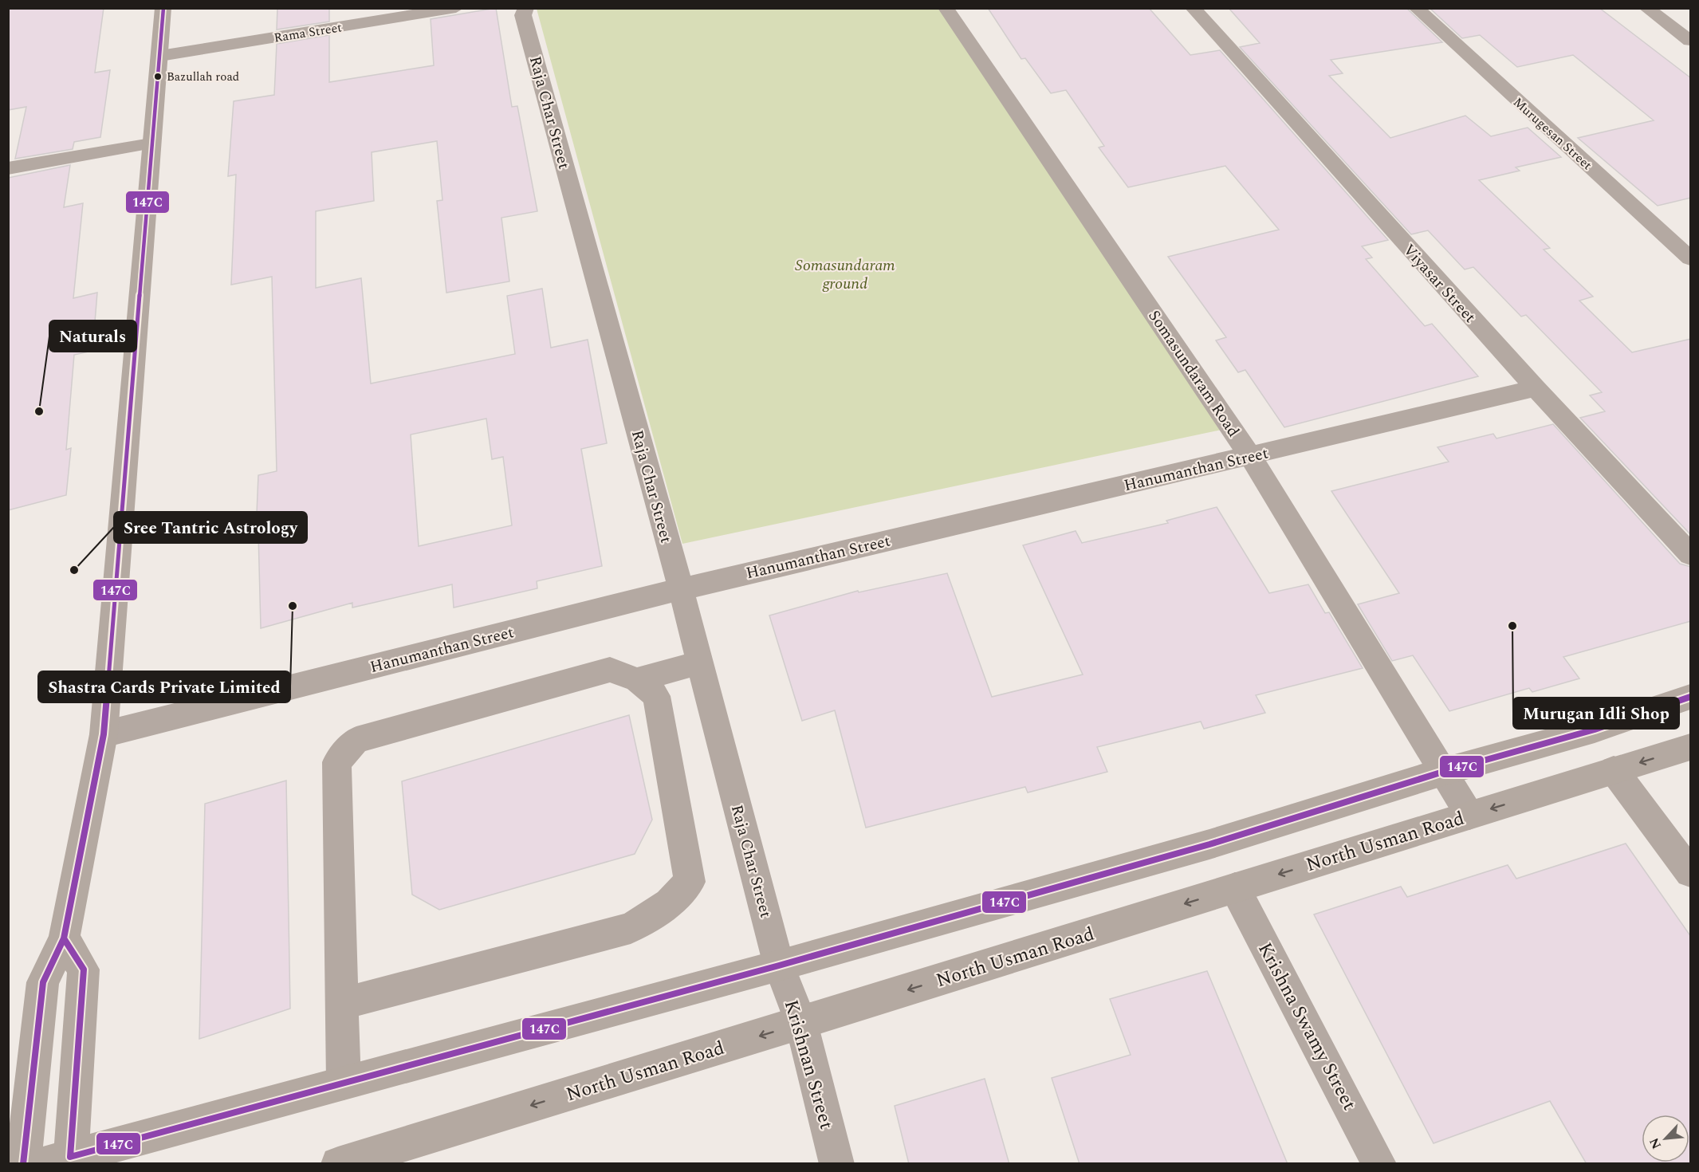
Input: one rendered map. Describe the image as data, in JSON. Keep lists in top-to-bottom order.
{
  "streets": {
    "main road": ["North Usman Road"],
    "street": [
      "Rama Street",
      "Raja Char Street",
      "Murugesan Street",
      "Viyasar Street",
      "Somasundaram Road",
      "Hanumanthan Street",
      "Krishna Swamy Street",
      "Krishnan Street"
    ]
  },
  "crossings": [
    ["Raja Char Street", "Hanumanthan Street"],
    ["Raja Char Street", "Krishnan Street"],
    ["Viyasar Street", "Hanumanthan Street"],
    ["Somasundaram Road", "Hanumanthan Street"],
    ["Somasundaram Road", "North Usman Road"],
    ["North Usman Road", "Krishna Swamy Street"],
    ["North Usman Road", "Krishnan Street"]
  ],
  "parks": ["Somasundaram ground"],
  "places": [
    "Bazullah road",
    "Naturals",
    "Sree Tantric Astrology",
    "Shastra Cards Private Limited",
    "Murugan Idli Shop"
  ],
  "lines": ["transit line 147C"],
  "north": "bottom left"
}
